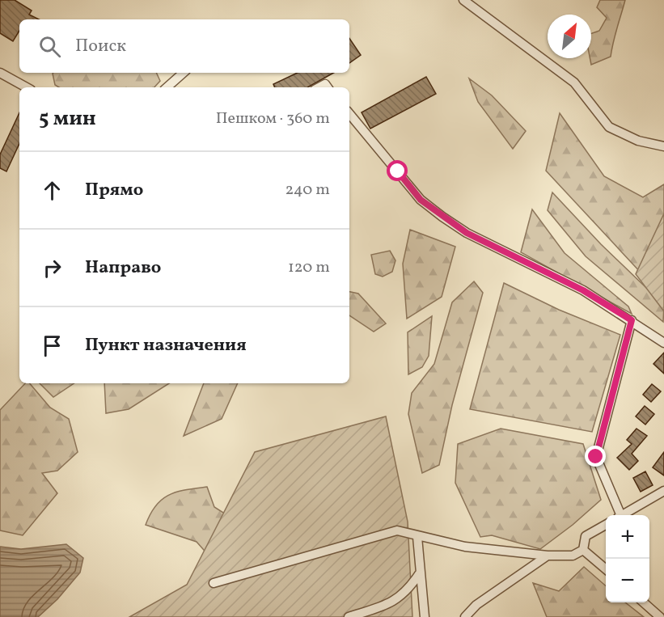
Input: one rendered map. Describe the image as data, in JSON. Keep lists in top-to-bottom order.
{
  "north": "top right",
  "page": {
    "search": "Поиск",
    "heading": ["5 мин", "Пешком · 360 m"],
    "list": [
      ["Прямо", "240 m"],
      ["Направо", "120 m"],
      "Пункт назначения"
    ],
    "map_buttons": ["+", "−"]
  }
}
